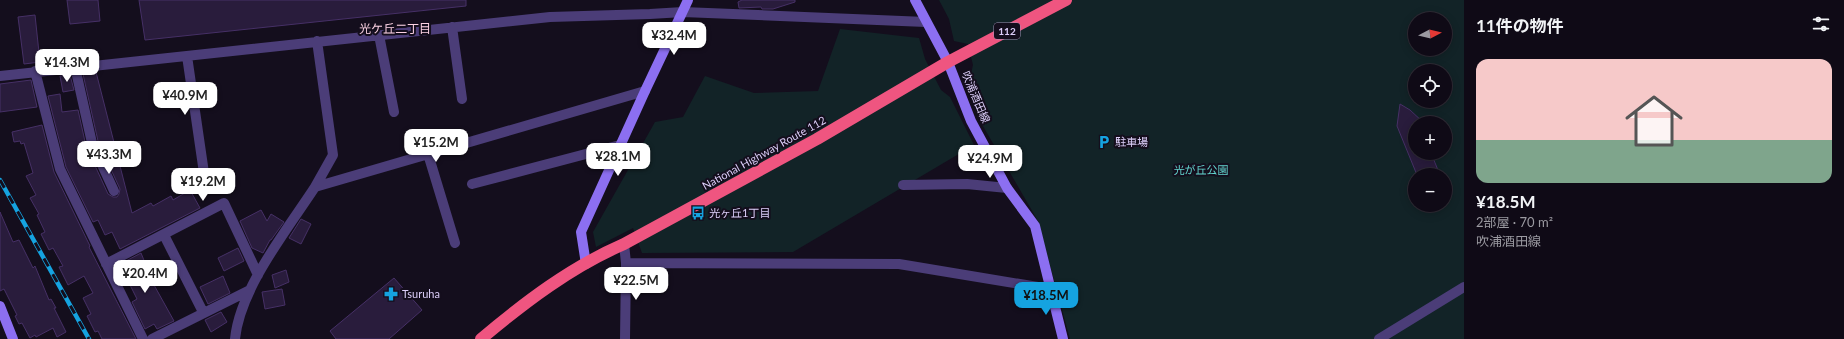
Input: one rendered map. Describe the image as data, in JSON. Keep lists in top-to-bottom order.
{
  "streets": {
    "highway": ["112", "National Highway Route 112"],
    "street": ["吹浦酒田線"]
  },
  "crossings": [
    ["吹浦酒田線", "National Highway Route 112"]
  ],
  "districts": ["光ケ丘二丁目"],
  "parks": ["光が丘公園"],
  "places": {
    "parking": ["駐車場"],
    "bus stop": ["光ヶ丘1丁目"],
    "pharmacy": ["Tsuruha"]
  },
  "north": "right",
  "page": {
    "heading": "11件の物件",
    "map_buttons": ["+", "−"],
    "price": [
      "¥32.4M",
      "¥14.3M",
      "¥40.9M",
      "¥15.2M",
      "¥43.3M",
      "¥28.1M",
      "¥24.9M",
      "¥19.2M",
      "¥20.4M",
      "¥22.5M",
      "¥18.5M"
    ],
    "list": [
      {
        "name": "¥18.5M",
        "note": "2部屋 · 70 m² · 吹浦酒田線"
      }
    ]
  }
}
